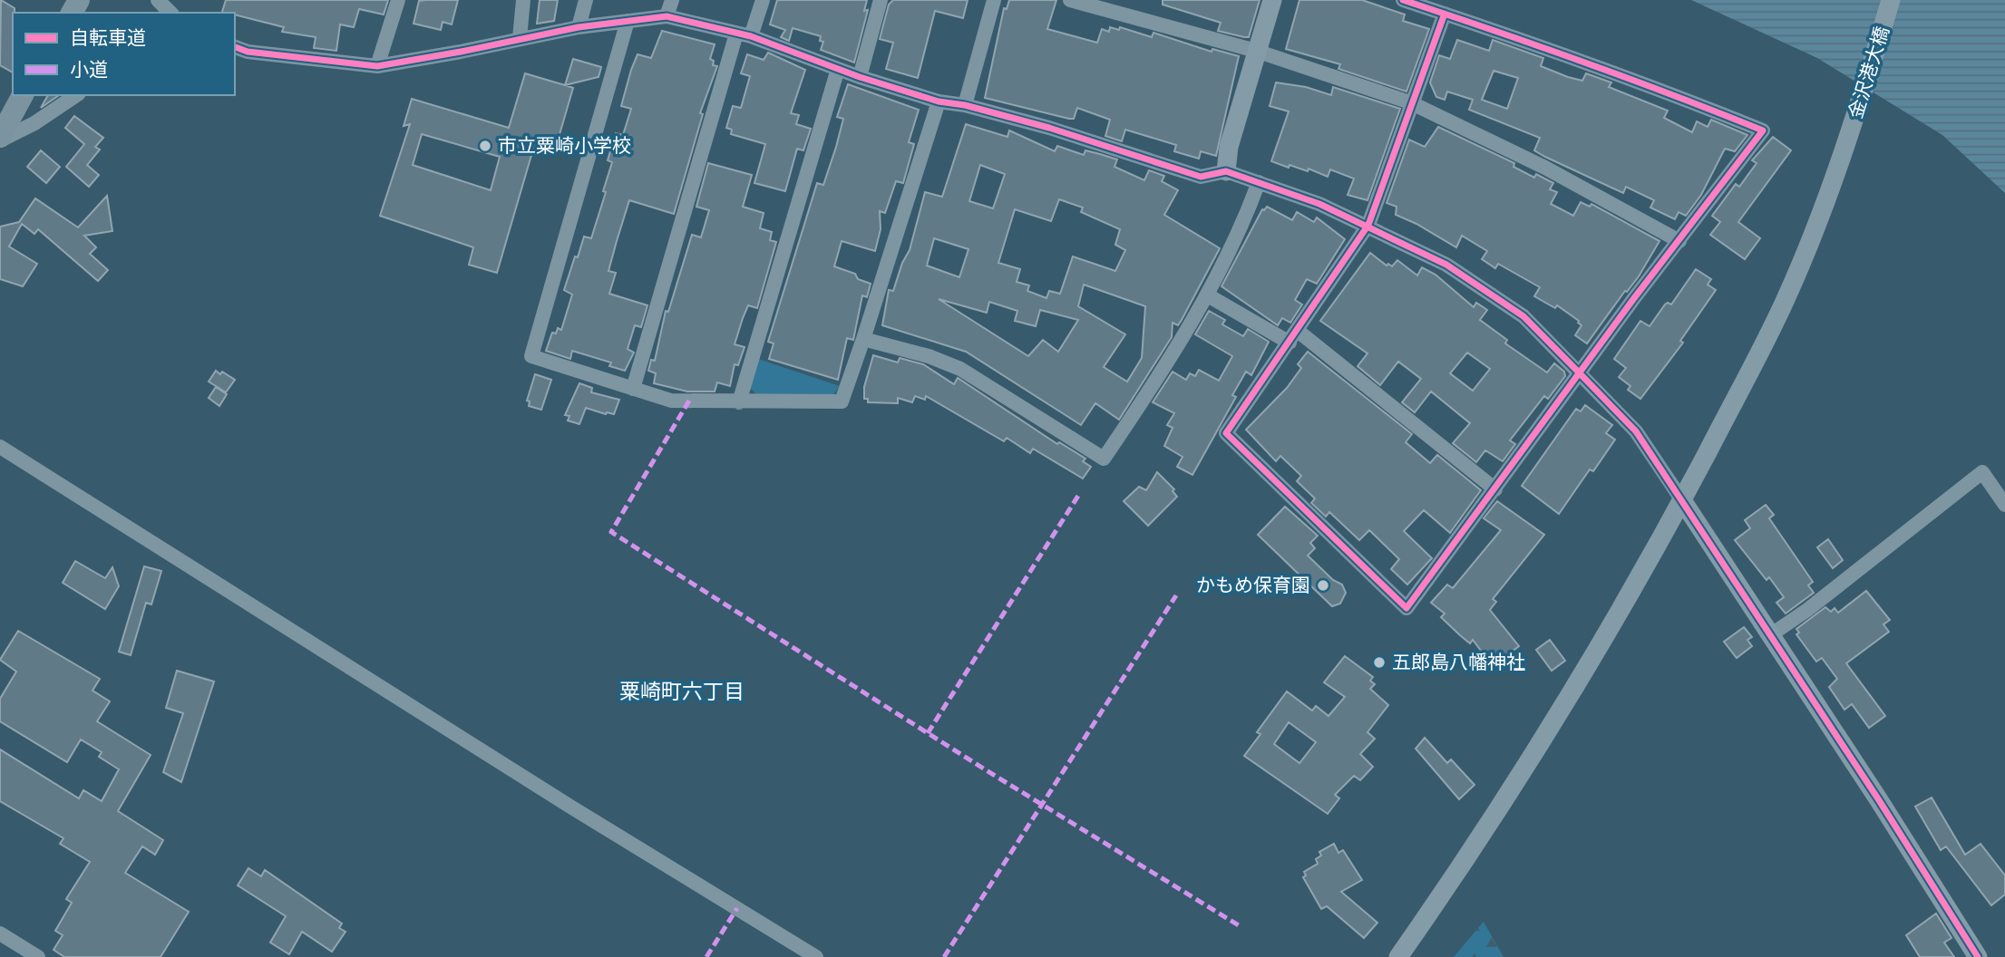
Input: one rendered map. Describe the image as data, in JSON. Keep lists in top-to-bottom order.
{
  "streets": {
    "street": ["金沢港大橋"]
  },
  "districts": ["粟崎町六丁目"],
  "places": ["市立粟崎小学校", "かもめ保育園", "五郎島八幡神社"],
  "legend": ["自転車道", "小道"]
}
